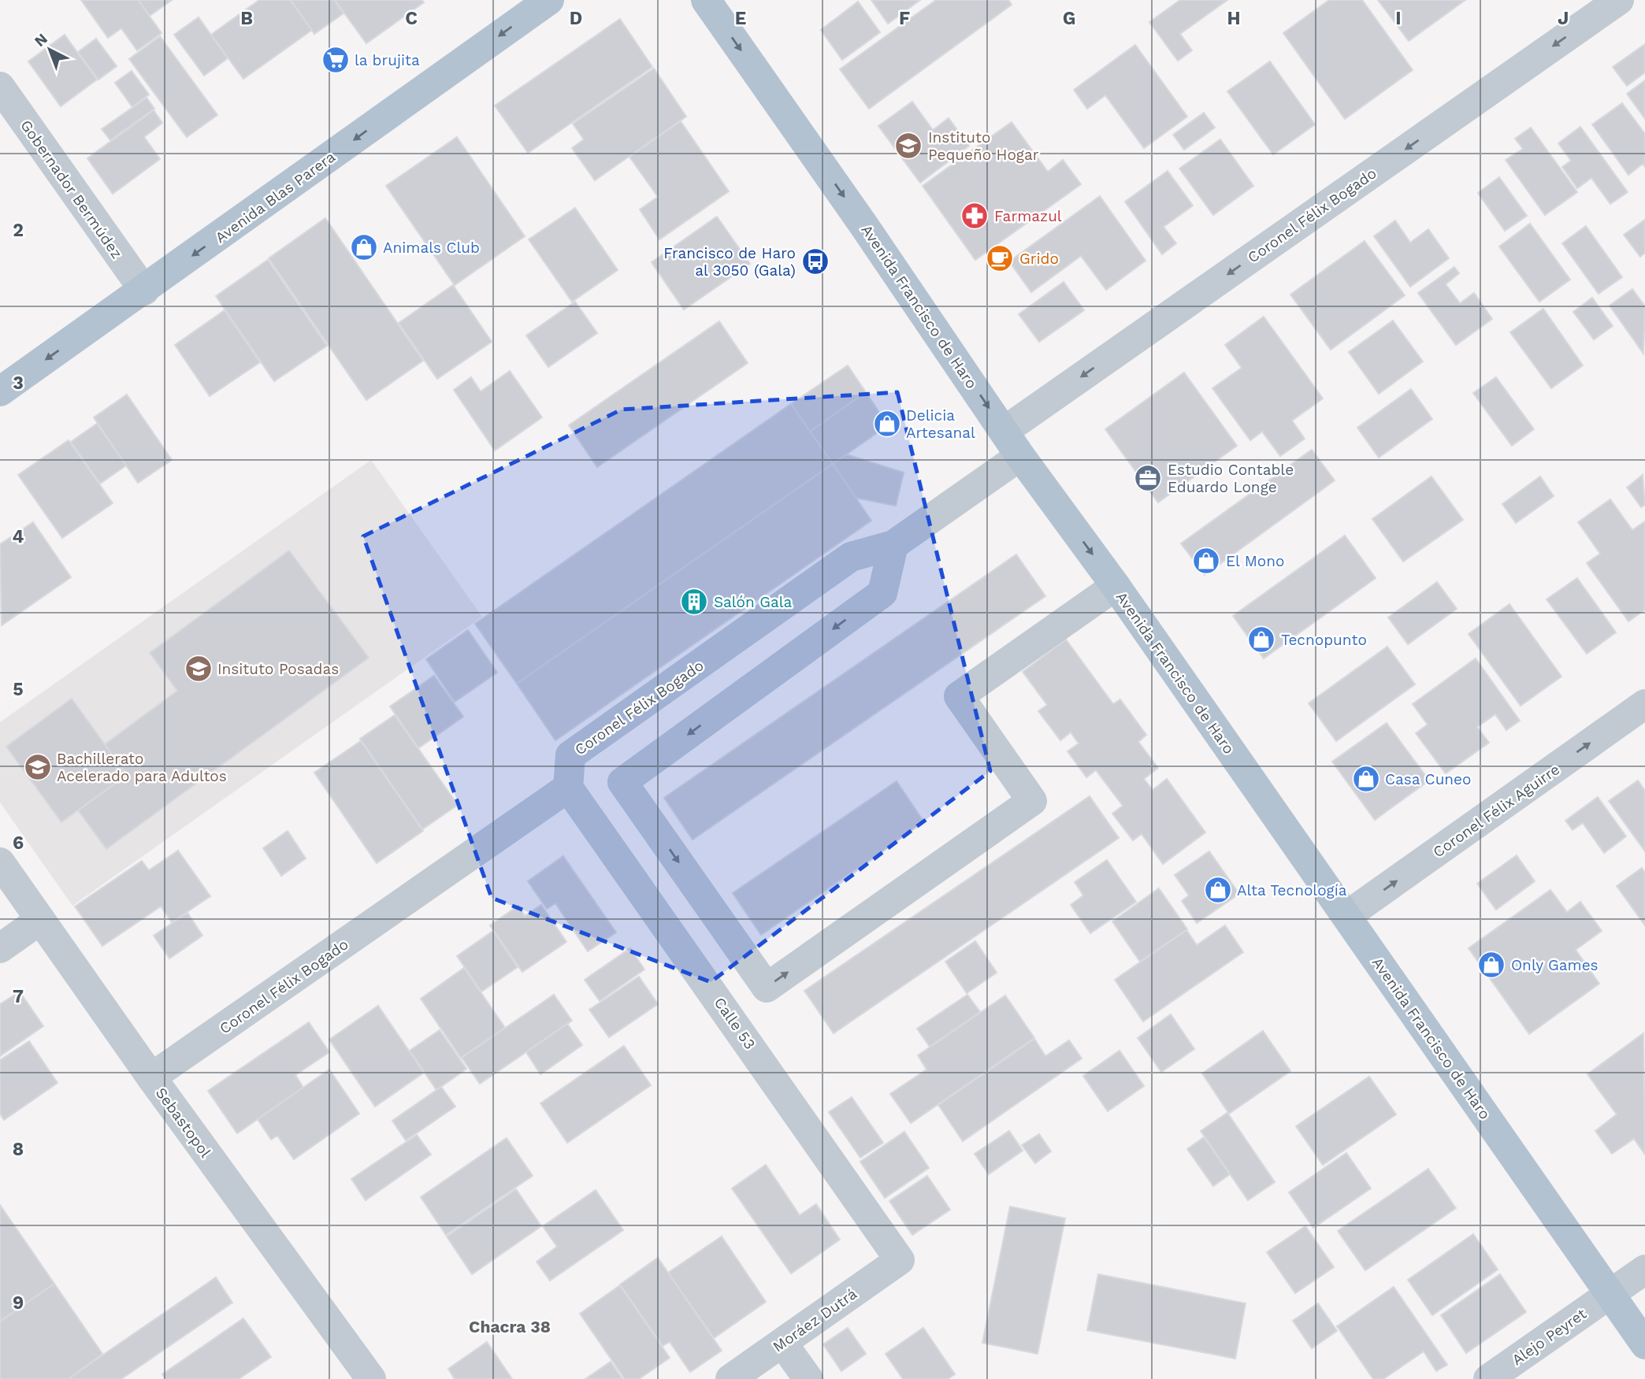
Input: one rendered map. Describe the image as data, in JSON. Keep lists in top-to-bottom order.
{
  "streets": {
    "main road": ["Avenida Blas Parera", "Avenida Francisco de Haro"],
    "street": [
      "Gobernador Bermúdez",
      "Coronel Félix Bogado",
      "Coronel Félix Aguirre",
      "Calle 53",
      "Sebastopol",
      "Moráez Dutrá",
      "Alejo Peyret"
    ]
  },
  "crossings": [
    ["Gobernador Bermúdez", "Avenida Blas Parera"],
    ["Coronel Félix Bogado", "Avenida Francisco de Haro"],
    ["Coronel Félix Bogado", "Calle 53"],
    ["Coronel Félix Bogado", "Sebastopol"],
    ["Avenida Francisco de Haro", "Coronel Félix Aguirre"],
    ["Avenida Francisco de Haro", "Alejo Peyret"],
    ["Calle 53", "Moráez Dutrá"]
  ],
  "one_way": [
    "Avenida Blas Parera",
    "Coronel Félix Bogado",
    "Avenida Francisco de Haro",
    "Coronel Félix Aguirre"
  ],
  "districts": ["Chacra 38"],
  "places": {
    "supermarket": ["la brujita"],
    "school or university": ["Instituto Pequeño Hogar", "Insituto Posadas", "Bachillerato Acelerado para Adultos"],
    "pharmacy": ["Farmazul"],
    "shop": [
      "Animals Club",
      "Delicia Artesanal",
      "El Mono",
      "Tecnopunto",
      "Casa Cuneo",
      "Alta Tecnología",
      "Only Games"
    ],
    "cafe": ["Grido"],
    "bus stop": ["Francisco de Haro al 3050 (Gala)"],
    "office": ["Estudio Contable Eduardo Longe"],
    "building": ["Salón Gala"]
  },
  "north": "top left",
  "grid": {
    "columns": [
      "B",
      "C",
      "D",
      "E",
      "F",
      "G",
      "H",
      "I",
      "J"
    ],
    "rows": [
      "2",
      "3",
      "4",
      "5",
      "6",
      "7",
      "8",
      "9"
    ]
  }
}
